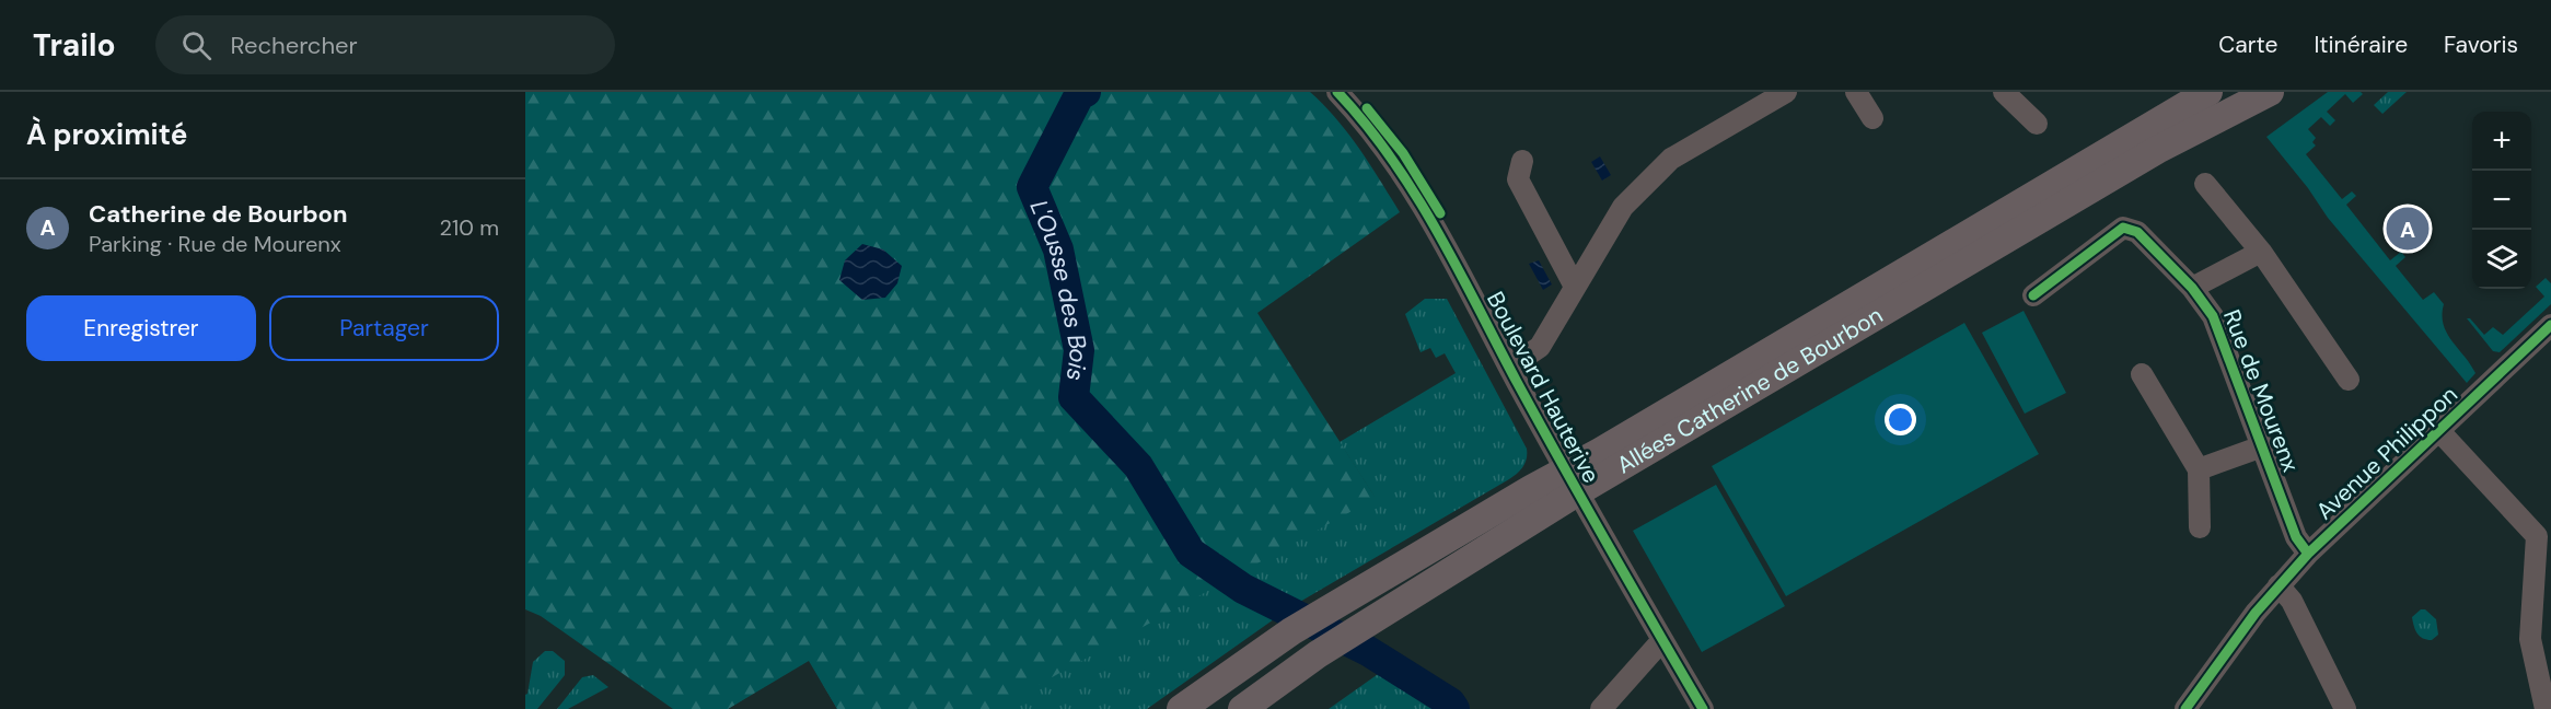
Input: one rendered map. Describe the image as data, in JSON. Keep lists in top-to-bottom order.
{
  "streets": {
    "main road": ["Allées Catherine de Bourbon"],
    "street": ["Boulevard Hauterive", "Rue de Mourenx", "Avenue Philippon"]
  },
  "crossings": [
    ["Boulevard Hauterive", "Allées Catherine de Bourbon"],
    ["Rue de Mourenx", "Avenue Philippon"]
  ],
  "water": ["L'Ousse des Bois"],
  "page": {
    "header": "Trailo",
    "search": "Rechercher",
    "nav": ["Carte", "Itinéraire", "Favoris"],
    "heading": "À proximité",
    "map_buttons": ["+", "−"],
    "list": [
      {
        "mark": "A",
        "name": "Catherine de Bourbon",
        "note": "Parking · Rue de Mourenx",
        "value": "210 m"
      }
    ],
    "pins": "A",
    "buttons": ["Enregistrer", "Partager"]
  }
}
